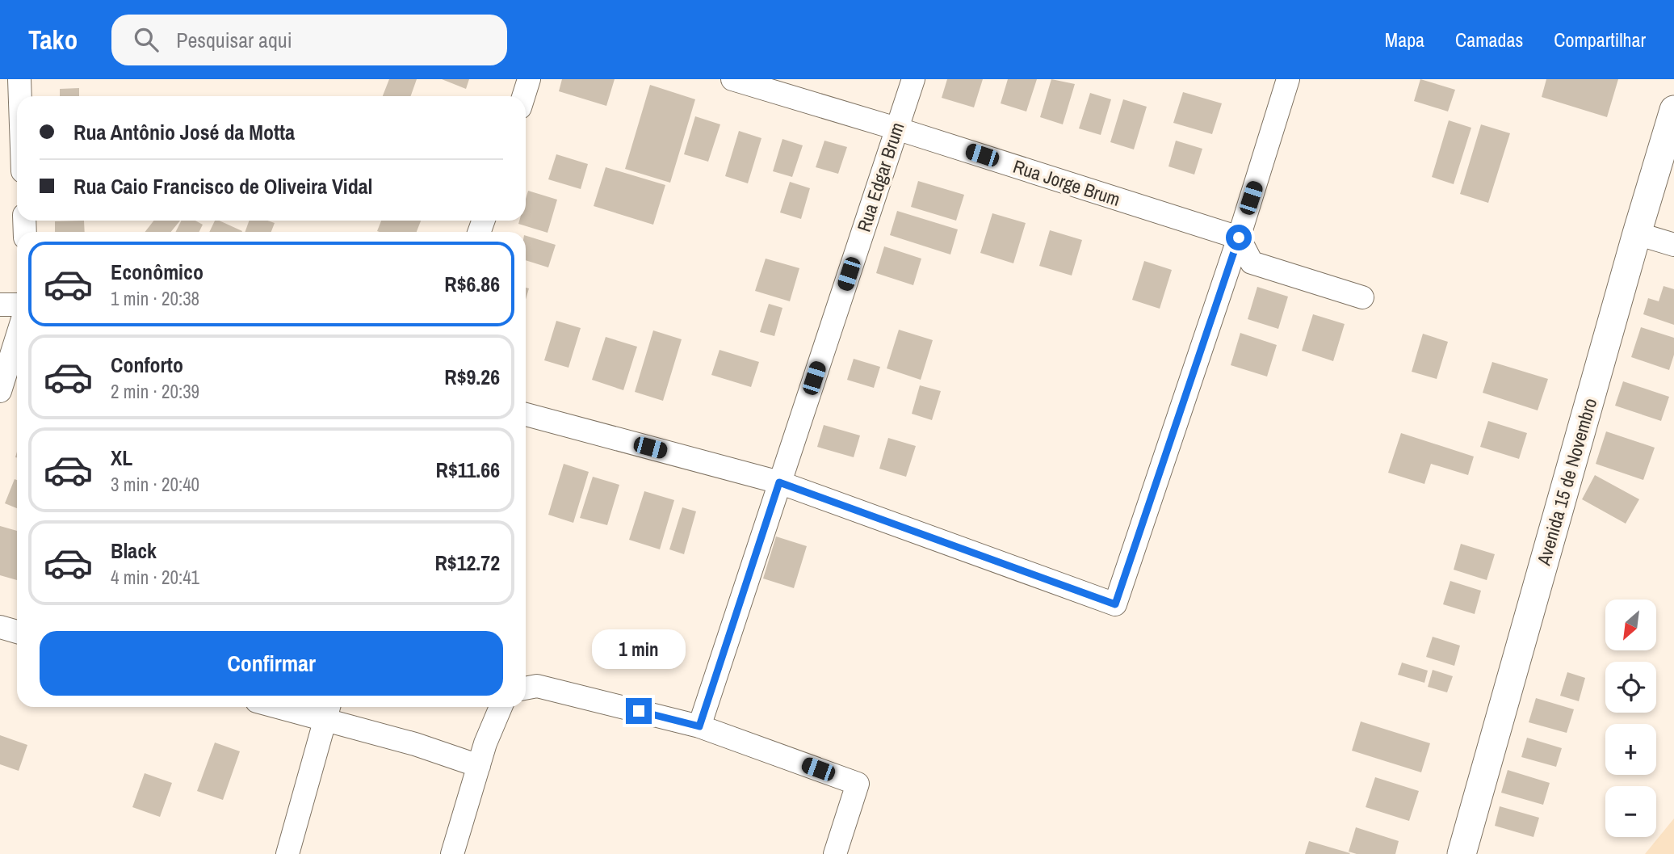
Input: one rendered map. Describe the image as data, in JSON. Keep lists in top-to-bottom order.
{
  "streets": {
    "street": ["Rua Edgar Brum", "Rua Jorge Brum", "Avenida 15 de Novembro"]
  },
  "crossings": [
    ["Rua Edgar Brum", "Rua Jorge Brum"]
  ],
  "north": "bottom left",
  "page": {
    "header": "Tako",
    "search": "Pesquisar aqui",
    "nav": ["Mapa", "Camadas", "Compartilhar"],
    "banner": ["Rua Antônio José da Motta", "Rua Caio Francisco de Oliveira Vidal"],
    "list": [
      {
        "name": "Econômico",
        "note": "1 min · 20:38",
        "value": "R$6.86"
      },
      {
        "name": "Conforto",
        "note": "2 min · 20:39",
        "value": "R$9.26"
      },
      {
        "name": "XL",
        "note": "3 min · 20:40",
        "value": "R$11.66"
      },
      {
        "name": "Black",
        "note": "4 min · 20:41",
        "value": "R$12.72"
      }
    ],
    "map_buttons": ["+", "−"],
    "buttons": "Confirmar",
    "bubble": "1 min"
  }
}
